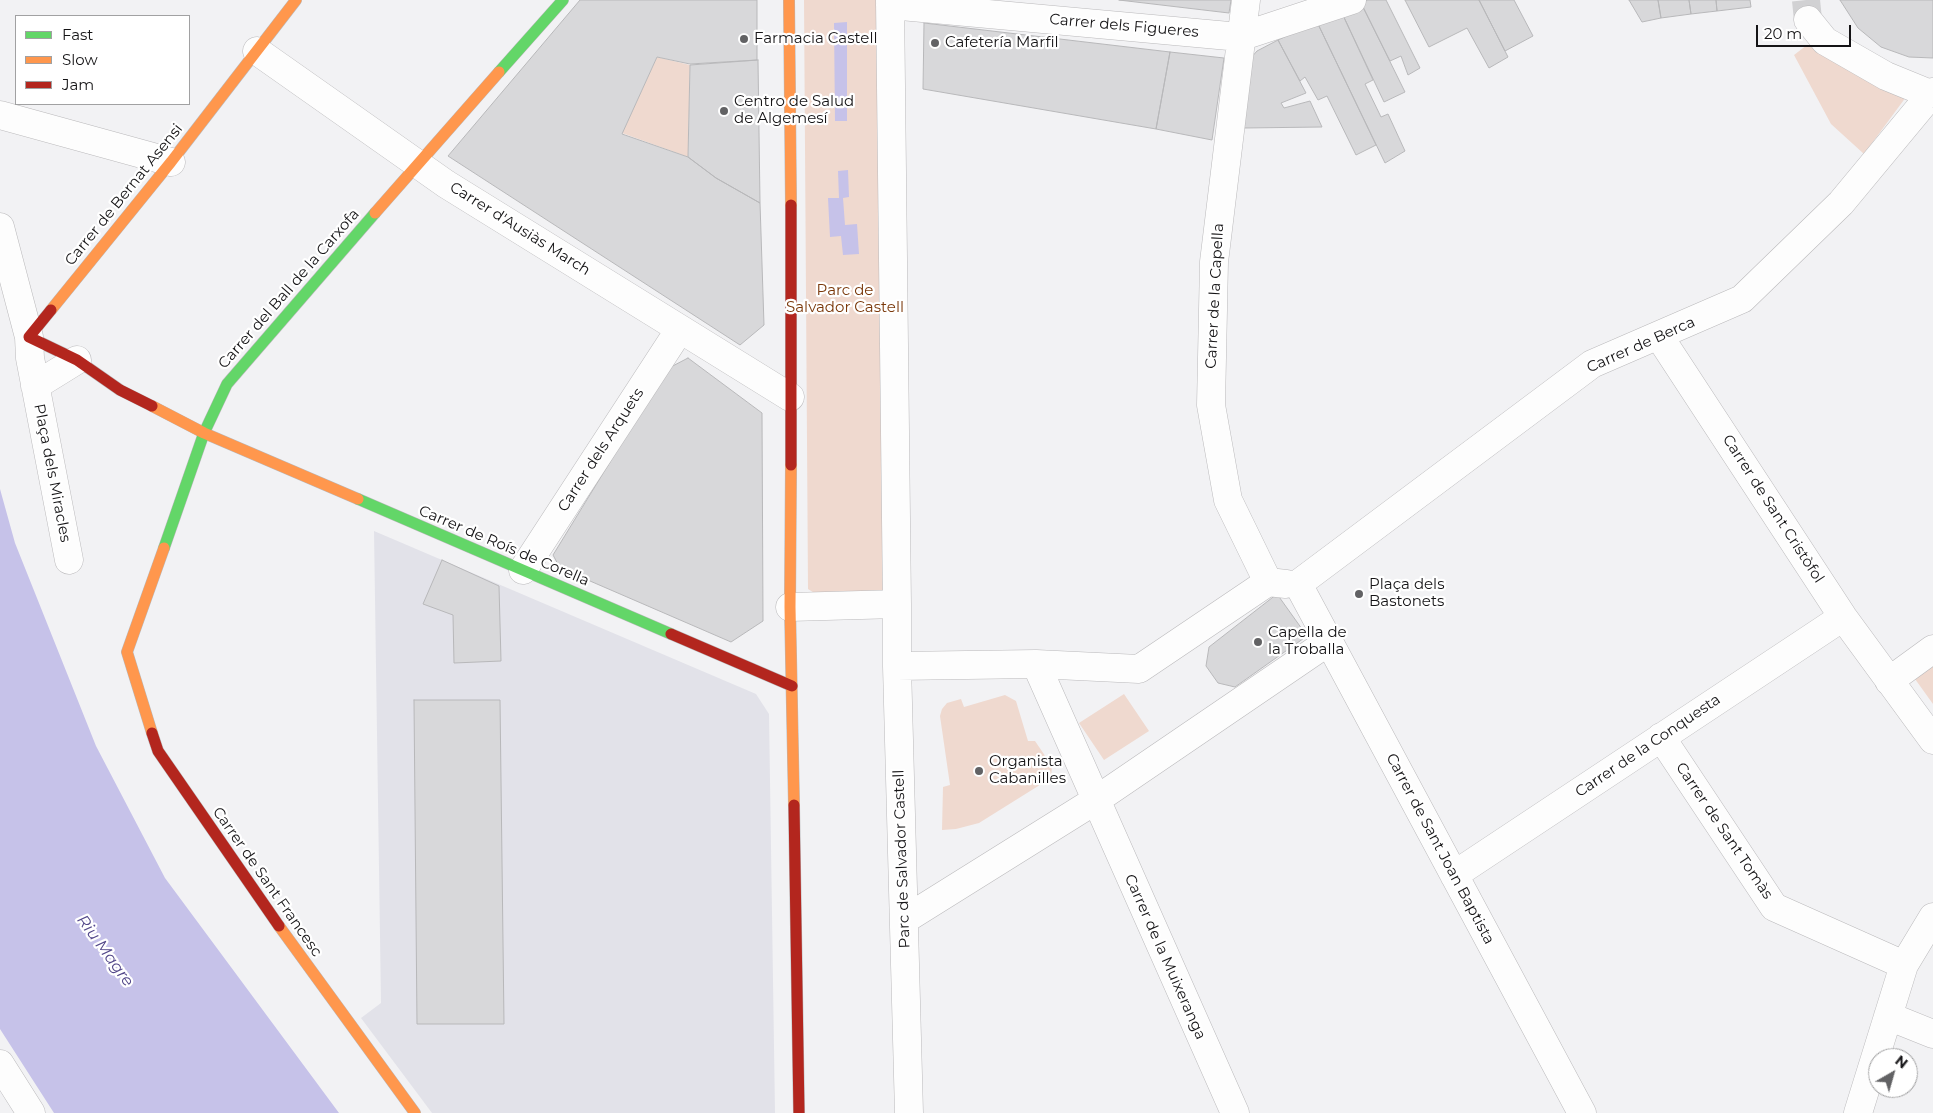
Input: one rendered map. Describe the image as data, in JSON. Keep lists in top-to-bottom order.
{
  "streets": {
    "street": [
      "Carrer dels Figueres",
      "Carrer de Bernat Asensi",
      "Carrer d'Ausiàs March",
      "Carrer del Ball de la Carxofa",
      "Carrer de la Capella",
      "Carrer de Berca",
      "Carrer dels Arquets",
      "Plaça dels Miracles",
      "Carrer de Sant Cristòfol",
      "Carrer de Roís de Corella",
      "Carrer de la Conquesta",
      "Carrer de Sant Tomàs",
      "Carrer de Sant Joan Baptista",
      "Parc de Salvador Castell",
      "Carrer de Sant Francesc",
      "Carrer de la Muixeranga"
    ]
  },
  "crossings": [
    ["Carrer dels Figueres", "Carrer de la Capella"],
    ["Carrer dels Figueres", "Parc de Salvador Castell"],
    ["Carrer de Bernat Asensi", "Carrer d'Ausiàs March"],
    ["Carrer de Bernat Asensi", "Plaça dels Miracles"],
    ["Carrer d'Ausiàs March", "Carrer del Ball de la Carxofa"],
    ["Carrer d'Ausiàs March", "Carrer dels Arquets"],
    ["Carrer del Ball de la Carxofa", "Carrer de Roís de Corella"],
    ["Carrer del Ball de la Carxofa", "Carrer de Sant Francesc"],
    ["Carrer de Berca", "Carrer de Sant Cristòfol"],
    ["Carrer de Berca", "Carrer de Sant Joan Baptista"],
    ["Carrer dels Arquets", "Carrer de Roís de Corella"],
    ["Carrer de Sant Cristòfol", "Carrer de la Conquesta"],
    ["Carrer de la Conquesta", "Carrer de Sant Tomàs"],
    ["Carrer de la Conquesta", "Carrer de Sant Joan Baptista"]
  ],
  "water": ["Riu Magre"],
  "parks": ["Parc de Salvador Castell"],
  "places": [
    "Farmacia Castell",
    "Cafetería Marfil",
    "Centro de Salud de Algemesí",
    "Plaça dels Bastonets",
    "Capella de la Troballa",
    "Organista Cabanilles"
  ],
  "legend": ["Fast", "Slow", "Jam"],
  "scale_bar": "20 m",
  "north": "top right"
}
